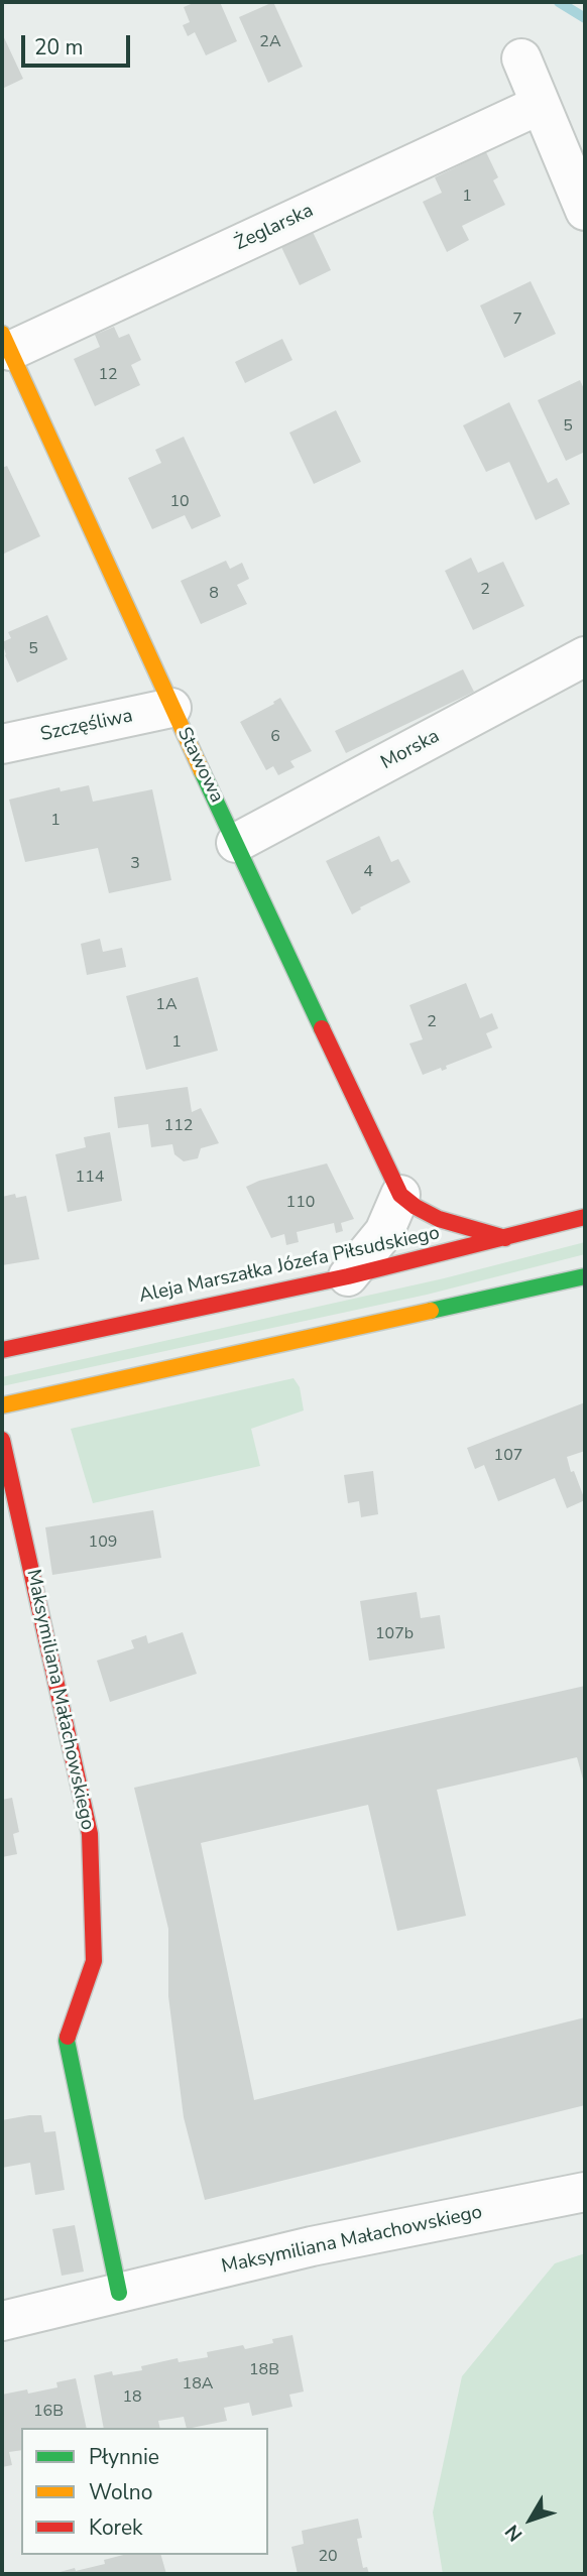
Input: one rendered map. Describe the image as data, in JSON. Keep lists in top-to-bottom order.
{
  "streets": {
    "street": [
      "Żeglarska",
      "Szczęśliwa",
      "Morska",
      "Stawowa",
      "Aleja Marszałka Józefa Piłsudskiego",
      "Maksymiliana Małachowskiego"
    ]
  },
  "crossings": [
    ["Żeglarska", "Stawowa"],
    ["Szczęśliwa", "Stawowa"],
    ["Morska", "Stawowa"]
  ],
  "house_numbers": [
    "2A",
    "1",
    "7",
    "12",
    "5",
    "10",
    "2",
    "8",
    "5",
    "6",
    "1",
    "3",
    "4",
    "1A",
    "2",
    "1",
    "112",
    "114",
    "110",
    "107",
    "109",
    "107b",
    "18B",
    "18A",
    "18",
    "16B",
    "20"
  ],
  "legend": ["Płynnie", "Wolno", "Korek"],
  "scale_bar": "20 m",
  "north": "bottom left"
}
